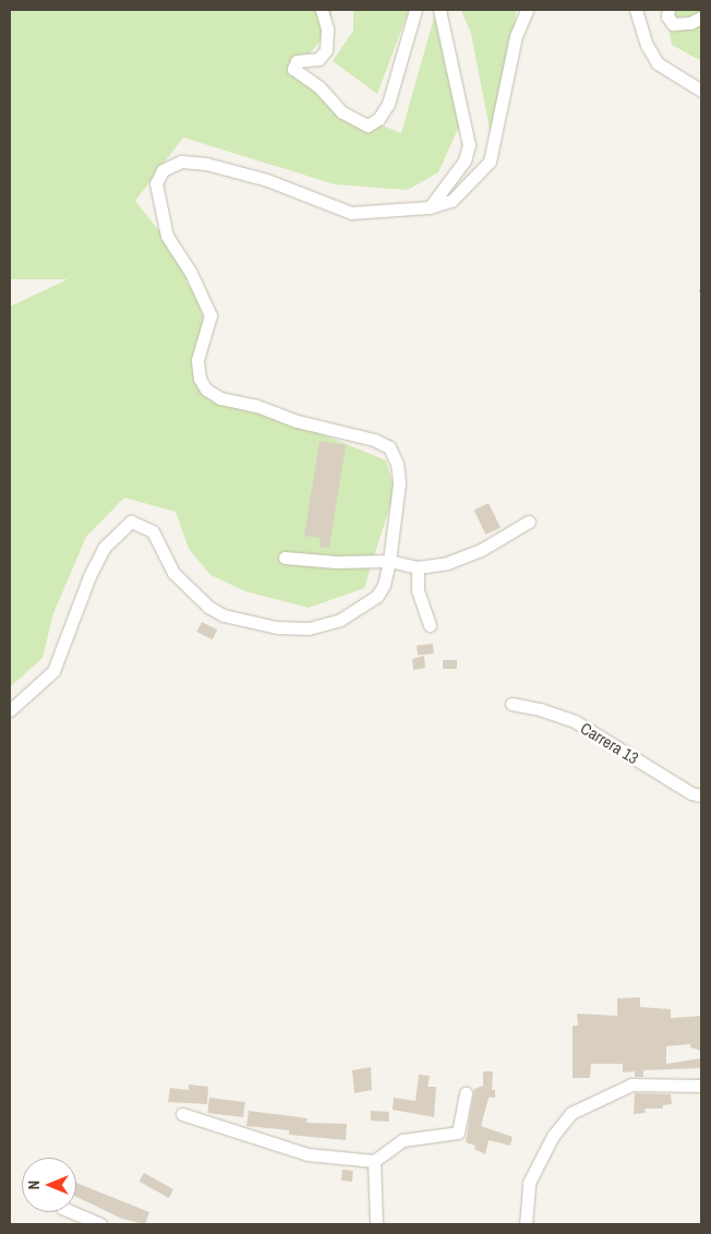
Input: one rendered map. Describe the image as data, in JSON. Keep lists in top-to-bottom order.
{
  "streets": {
    "street": ["Carrera 13"]
  },
  "north": "left"
}
